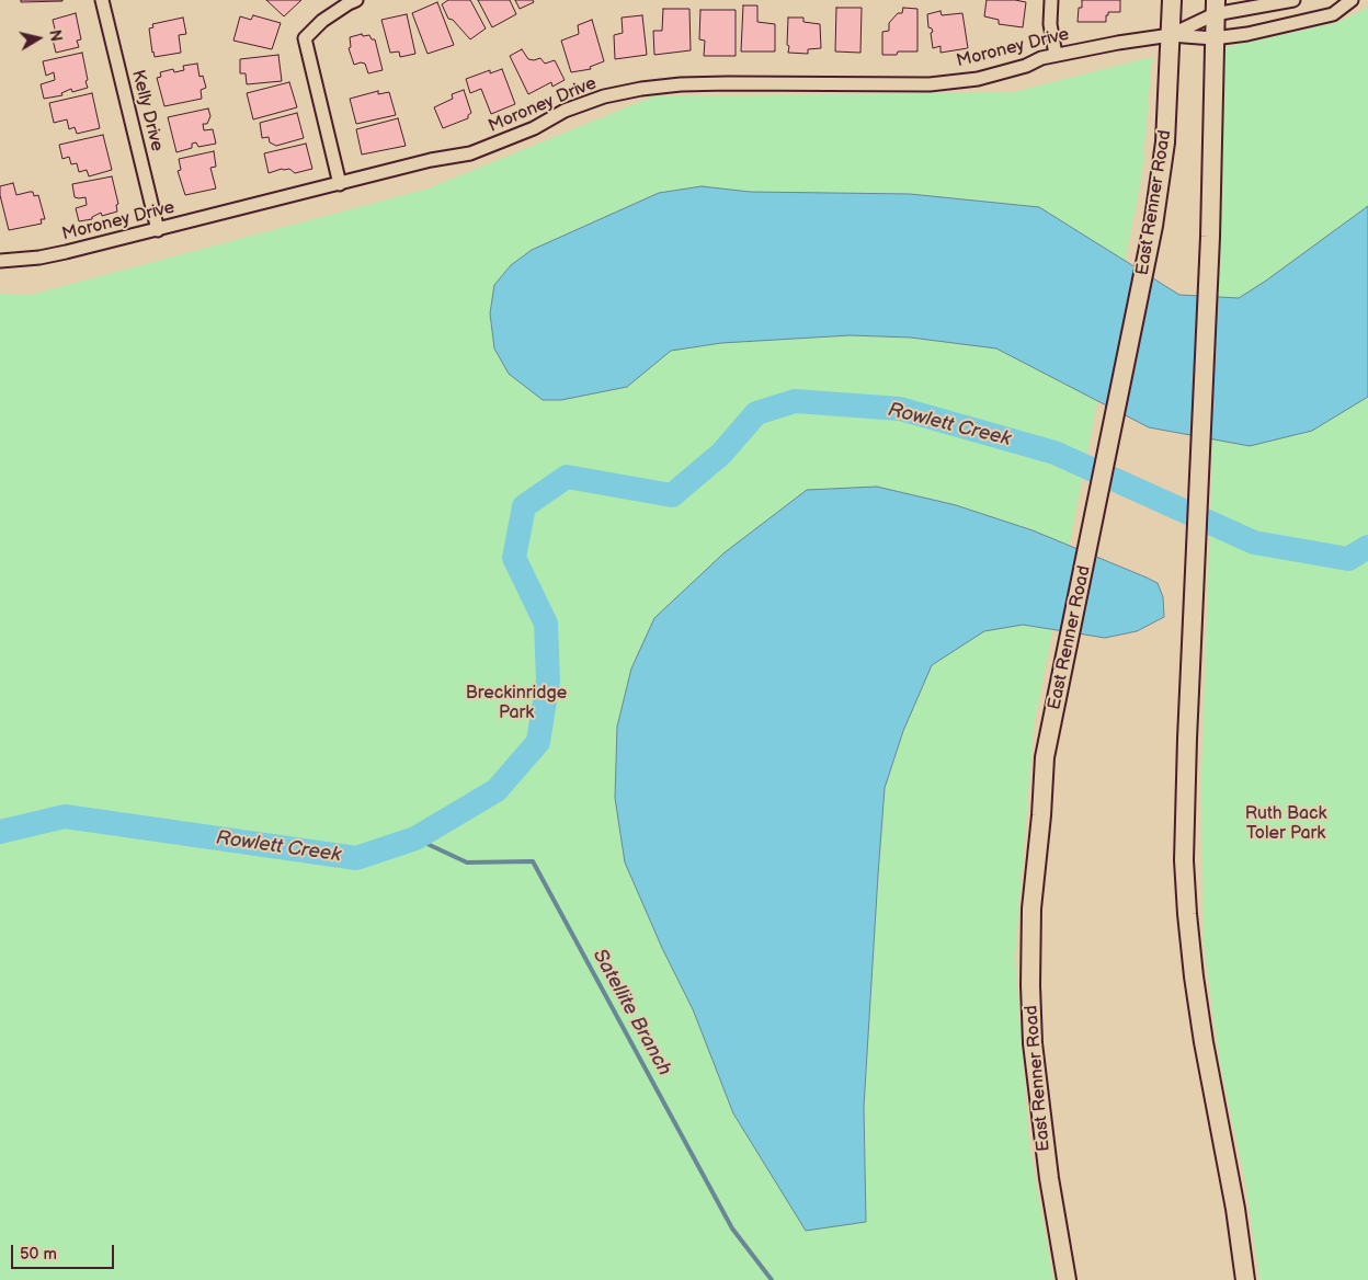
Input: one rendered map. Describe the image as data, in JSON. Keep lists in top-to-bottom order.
{
  "streets": {
    "main road": ["East Renner Road"],
    "street": ["Moroney Drive", "Kelly Drive"]
  },
  "crossings": [
    ["Moroney Drive", "Kelly Drive"],
    ["Moroney Drive", "East Renner Road"]
  ],
  "water": ["Rowlett Creek", "Satellite Branch"],
  "parks": ["Breckinridge Park", "Ruth Back Toler Park"],
  "scale_bar": "50 m",
  "north": "right"
}
